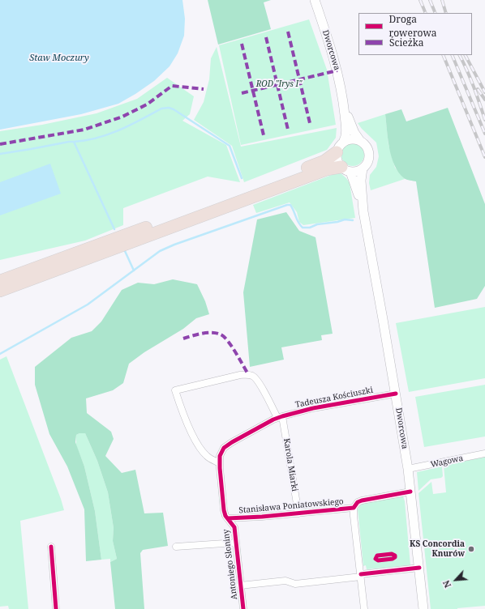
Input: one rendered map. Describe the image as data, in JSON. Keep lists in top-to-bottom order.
{
  "streets": {
    "main road": ["Dworcowa"],
    "street": [
      "Tadeusza Kościuszki",
      "Wagowa",
      "Karola Miarki",
      "Stanisława Poniatowskiego",
      "Antoniego Słoniny"
    ]
  },
  "crossings": [
    ["Dworcowa", "Tadeusza Kościuszki"],
    ["Dworcowa", "Wagowa"],
    ["Dworcowa", "Stanisława Poniatowskiego"],
    ["Tadeusza Kościuszki", "Karola Miarki"],
    ["Tadeusza Kościuszki", "Antoniego Słoniny"],
    ["Karola Miarki", "Stanisława Poniatowskiego"],
    ["Karola Miarki", "Antoniego Słoniny"],
    ["Stanisława Poniatowskiego", "Antoniego Słoniny"]
  ],
  "water": ["Staw Moczury"],
  "parks": ["ROD \"Irys I\""],
  "places": ["KS Concordia Knurów"],
  "legend": ["Droga rowerowa", "Ścieżka"],
  "north": "bottom left"
}
